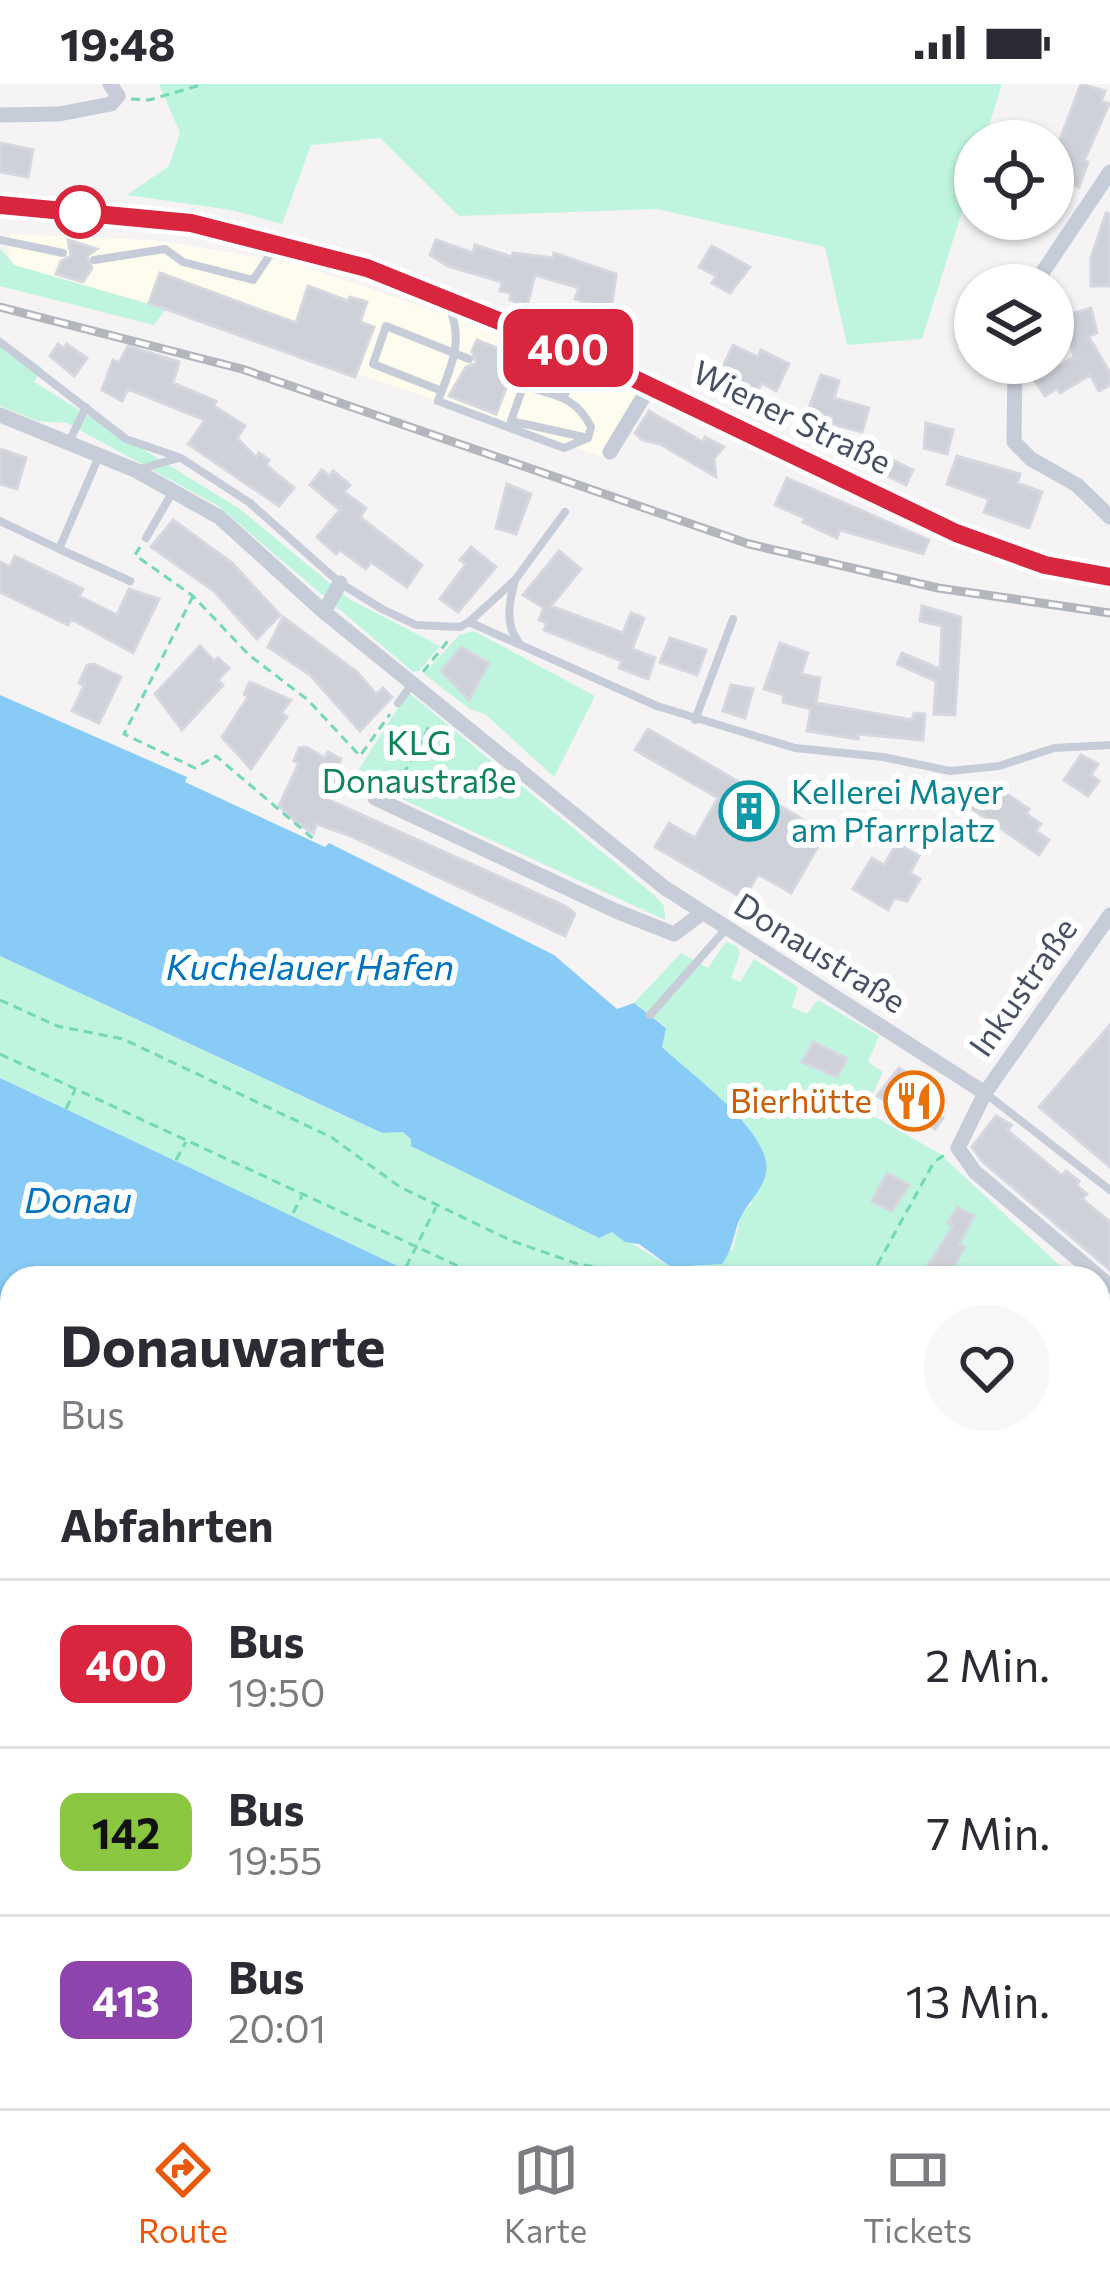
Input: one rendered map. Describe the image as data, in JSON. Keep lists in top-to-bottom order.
{
  "streets": {
    "main road": ["Wiener Straße"],
    "street": ["Donaustraße", "Inkustraße"]
  },
  "crossings": [
    ["Donaustraße", "Inkustraße"]
  ],
  "water": ["Kuchelauer Hafen", "Donau"],
  "parks": ["KLG Donaustraße"],
  "places": {
    "building": ["Kellerei Mayer am Pfarrplatz"],
    "restaurant": ["Bierhütte"]
  },
  "lines": ["bus line 400"],
  "page": {
    "status": "19:48",
    "on_map": "400",
    "heading": [
      ["Donauwarte", "Bus"],
      "Abfahrten"
    ],
    "list": [
      {
        "mark": "400",
        "name": "Bus",
        "note": "19:50",
        "value": "2 Min."
      },
      {
        "mark": "142",
        "name": "Bus",
        "note": "19:55",
        "value": "7 Min."
      },
      {
        "mark": "413",
        "name": "Bus",
        "note": "20:01",
        "value": "13 Min."
      }
    ],
    "tabs": ["Route", "Karte", "Tickets"]
  }
}
